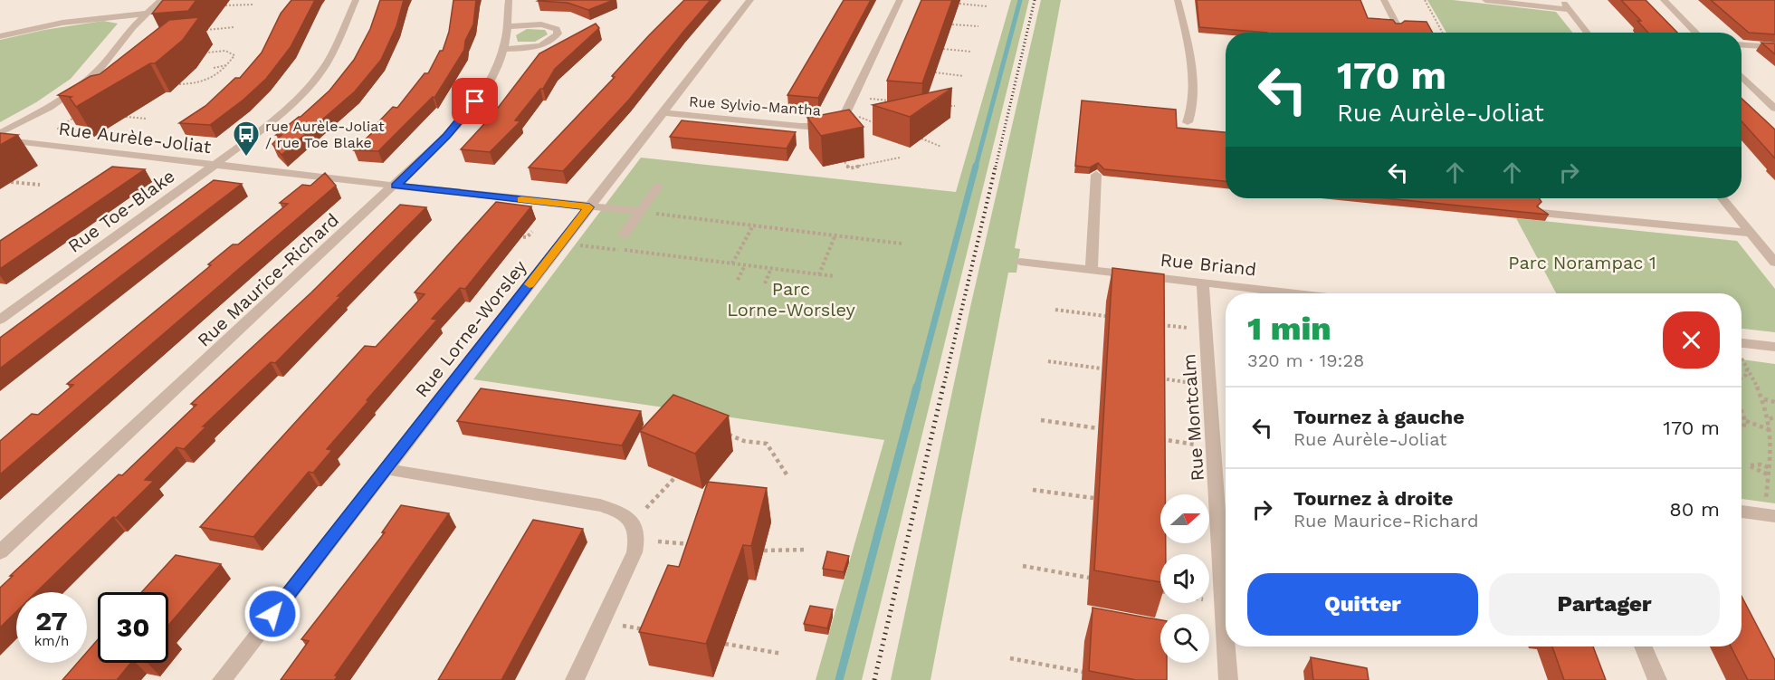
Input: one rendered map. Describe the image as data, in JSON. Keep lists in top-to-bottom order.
{
  "streets": {
    "street": [
      "Rue Sylvio-Mantha",
      "Rue Aurèle-Joliat",
      "Rue Toe-Blake",
      "Rue Briand",
      "Rue Maurice-Richard",
      "Rue Lorne-Worsley",
      "Rue Montcalm"
    ]
  },
  "crossings": [
    ["Rue Sylvio-Mantha", "Rue Lorne-Worsley"],
    ["Rue Aurèle-Joliat", "Rue Toe-Blake"],
    ["Rue Aurèle-Joliat", "Rue Maurice-Richard"],
    ["Rue Aurèle-Joliat", "Rue Lorne-Worsley"],
    ["Rue Briand", "Rue Montcalm"]
  ],
  "parks": ["Parc Norampac 1", "Parc Lorne-Worsley"],
  "places": {
    "bus stop": ["rue Aurèle-Joliat / rue Toe Blake"]
  },
  "north": "right",
  "page": {
    "turn": ["170 m", "Rue Aurèle-Joliat"],
    "heading": ["1 min", "320 m · 19:28"],
    "list": [
      {
        "name": "Tournez à gauche",
        "note": "Rue Aurèle-Joliat",
        "value": "170 m"
      },
      {
        "name": "Tournez à droite",
        "note": "Rue Maurice-Richard",
        "value": "80 m"
      }
    ],
    "buttons": ["Quitter", "Partager"],
    "speed": "27 km/h",
    "limit": "30"
  }
}
